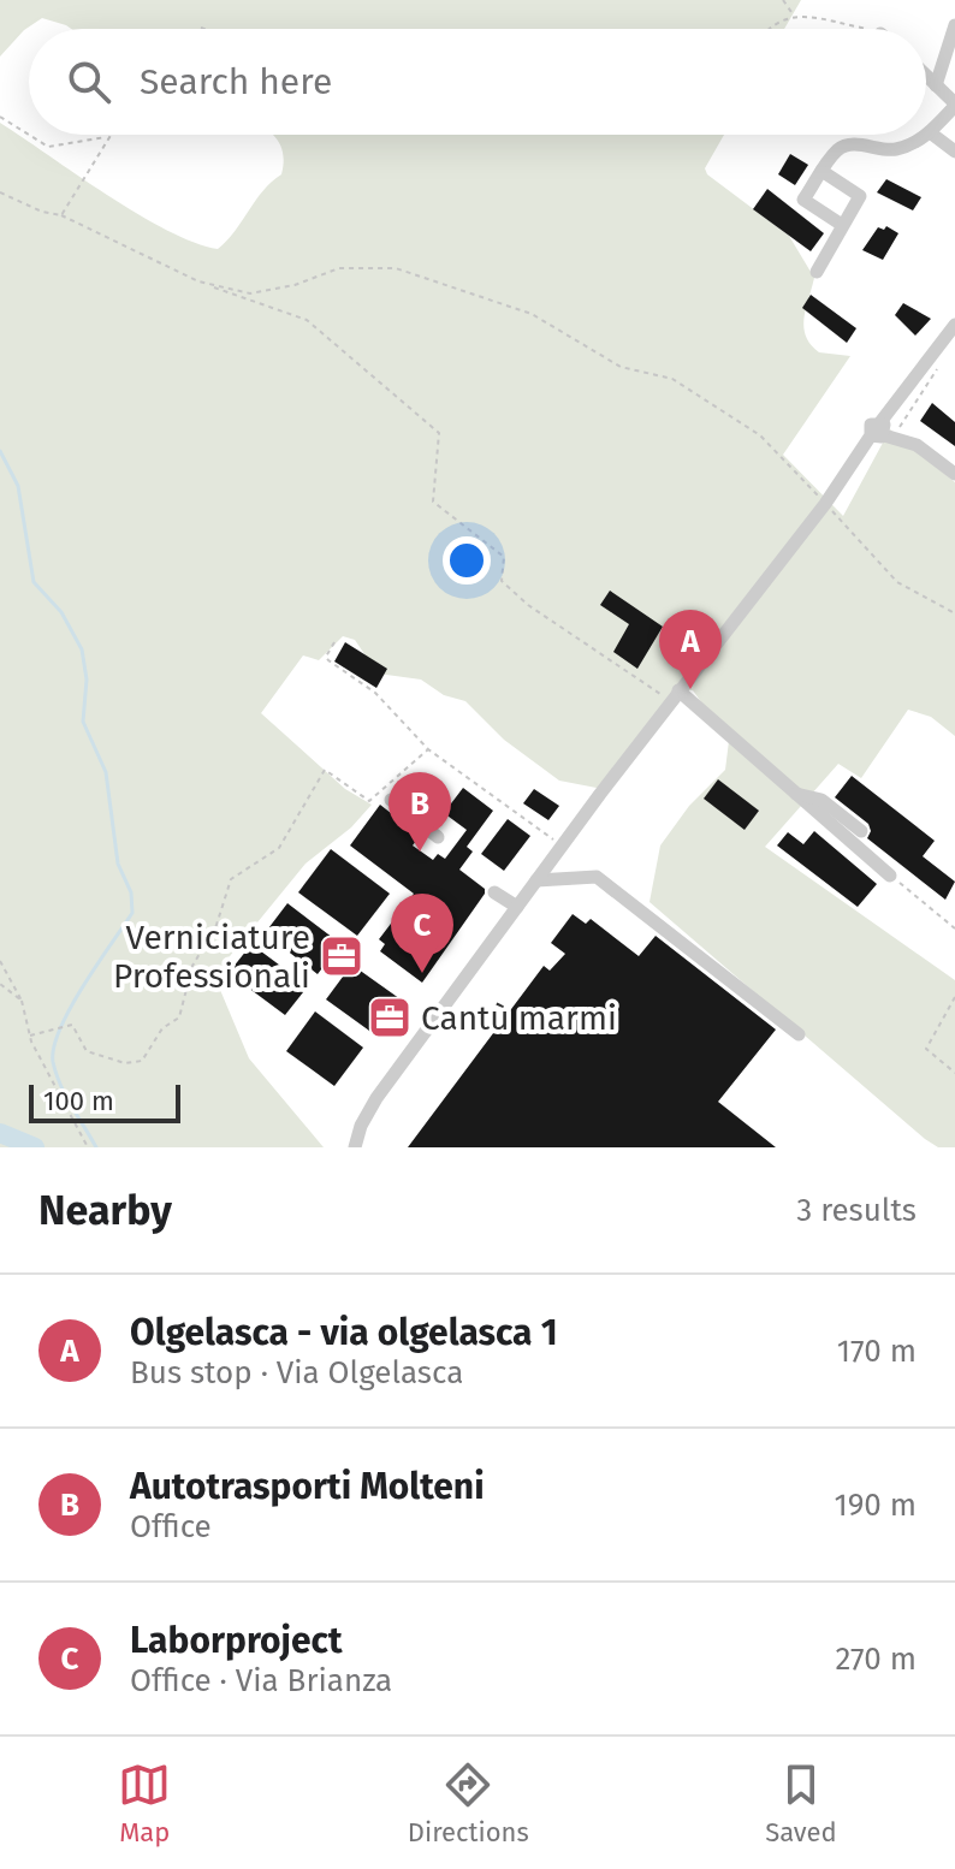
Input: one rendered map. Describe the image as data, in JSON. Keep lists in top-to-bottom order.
{
  "places": {
    "office": ["Verniciature Professionali", "Cantù marmi"]
  },
  "scale_bar": "100 m",
  "page": {
    "search": "Search here",
    "pins": ["A", "B", "C"],
    "scale": "100 m",
    "heading": ["Nearby", "3 results"],
    "list": [
      {
        "mark": "A",
        "name": "Olgelasca - via olgelasca 1",
        "note": "Bus stop · Via Olgelasca",
        "value": "170 m"
      },
      {
        "mark": "B",
        "name": "Autotrasporti Molteni",
        "note": "Office",
        "value": "190 m"
      },
      {
        "mark": "C",
        "name": "Laborproject",
        "note": "Office · Via Brianza",
        "value": "270 m"
      }
    ],
    "nav": ["Map", "Directions", "Saved"]
  }
}
